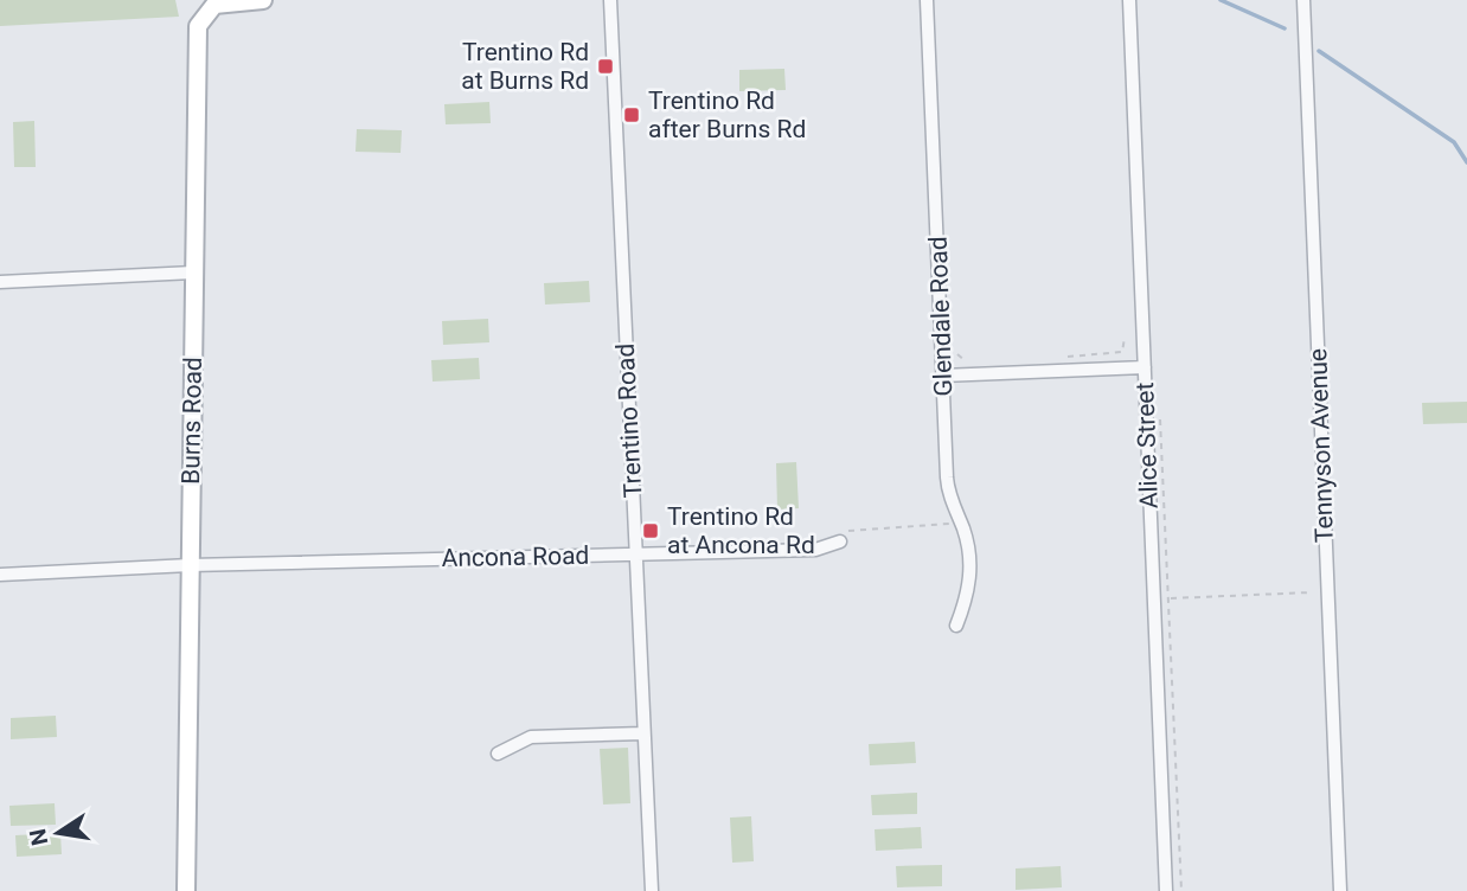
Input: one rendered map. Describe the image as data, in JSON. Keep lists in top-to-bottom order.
{
  "streets": {
    "main road": ["Burns Road"],
    "street": [
      "Glendale Road",
      "Trentino Road",
      "Alice Street",
      "Tennyson Avenue",
      "Ancona Road"
    ]
  },
  "crossings": [
    ["Burns Road", "Ancona Road"],
    ["Trentino Road", "Ancona Road"]
  ],
  "places": {
    "transit": ["Trentino Rd at Burns Rd", "Trentino Rd after Burns Rd", "Trentino Rd at Ancona Rd"]
  },
  "north": "left"
}
